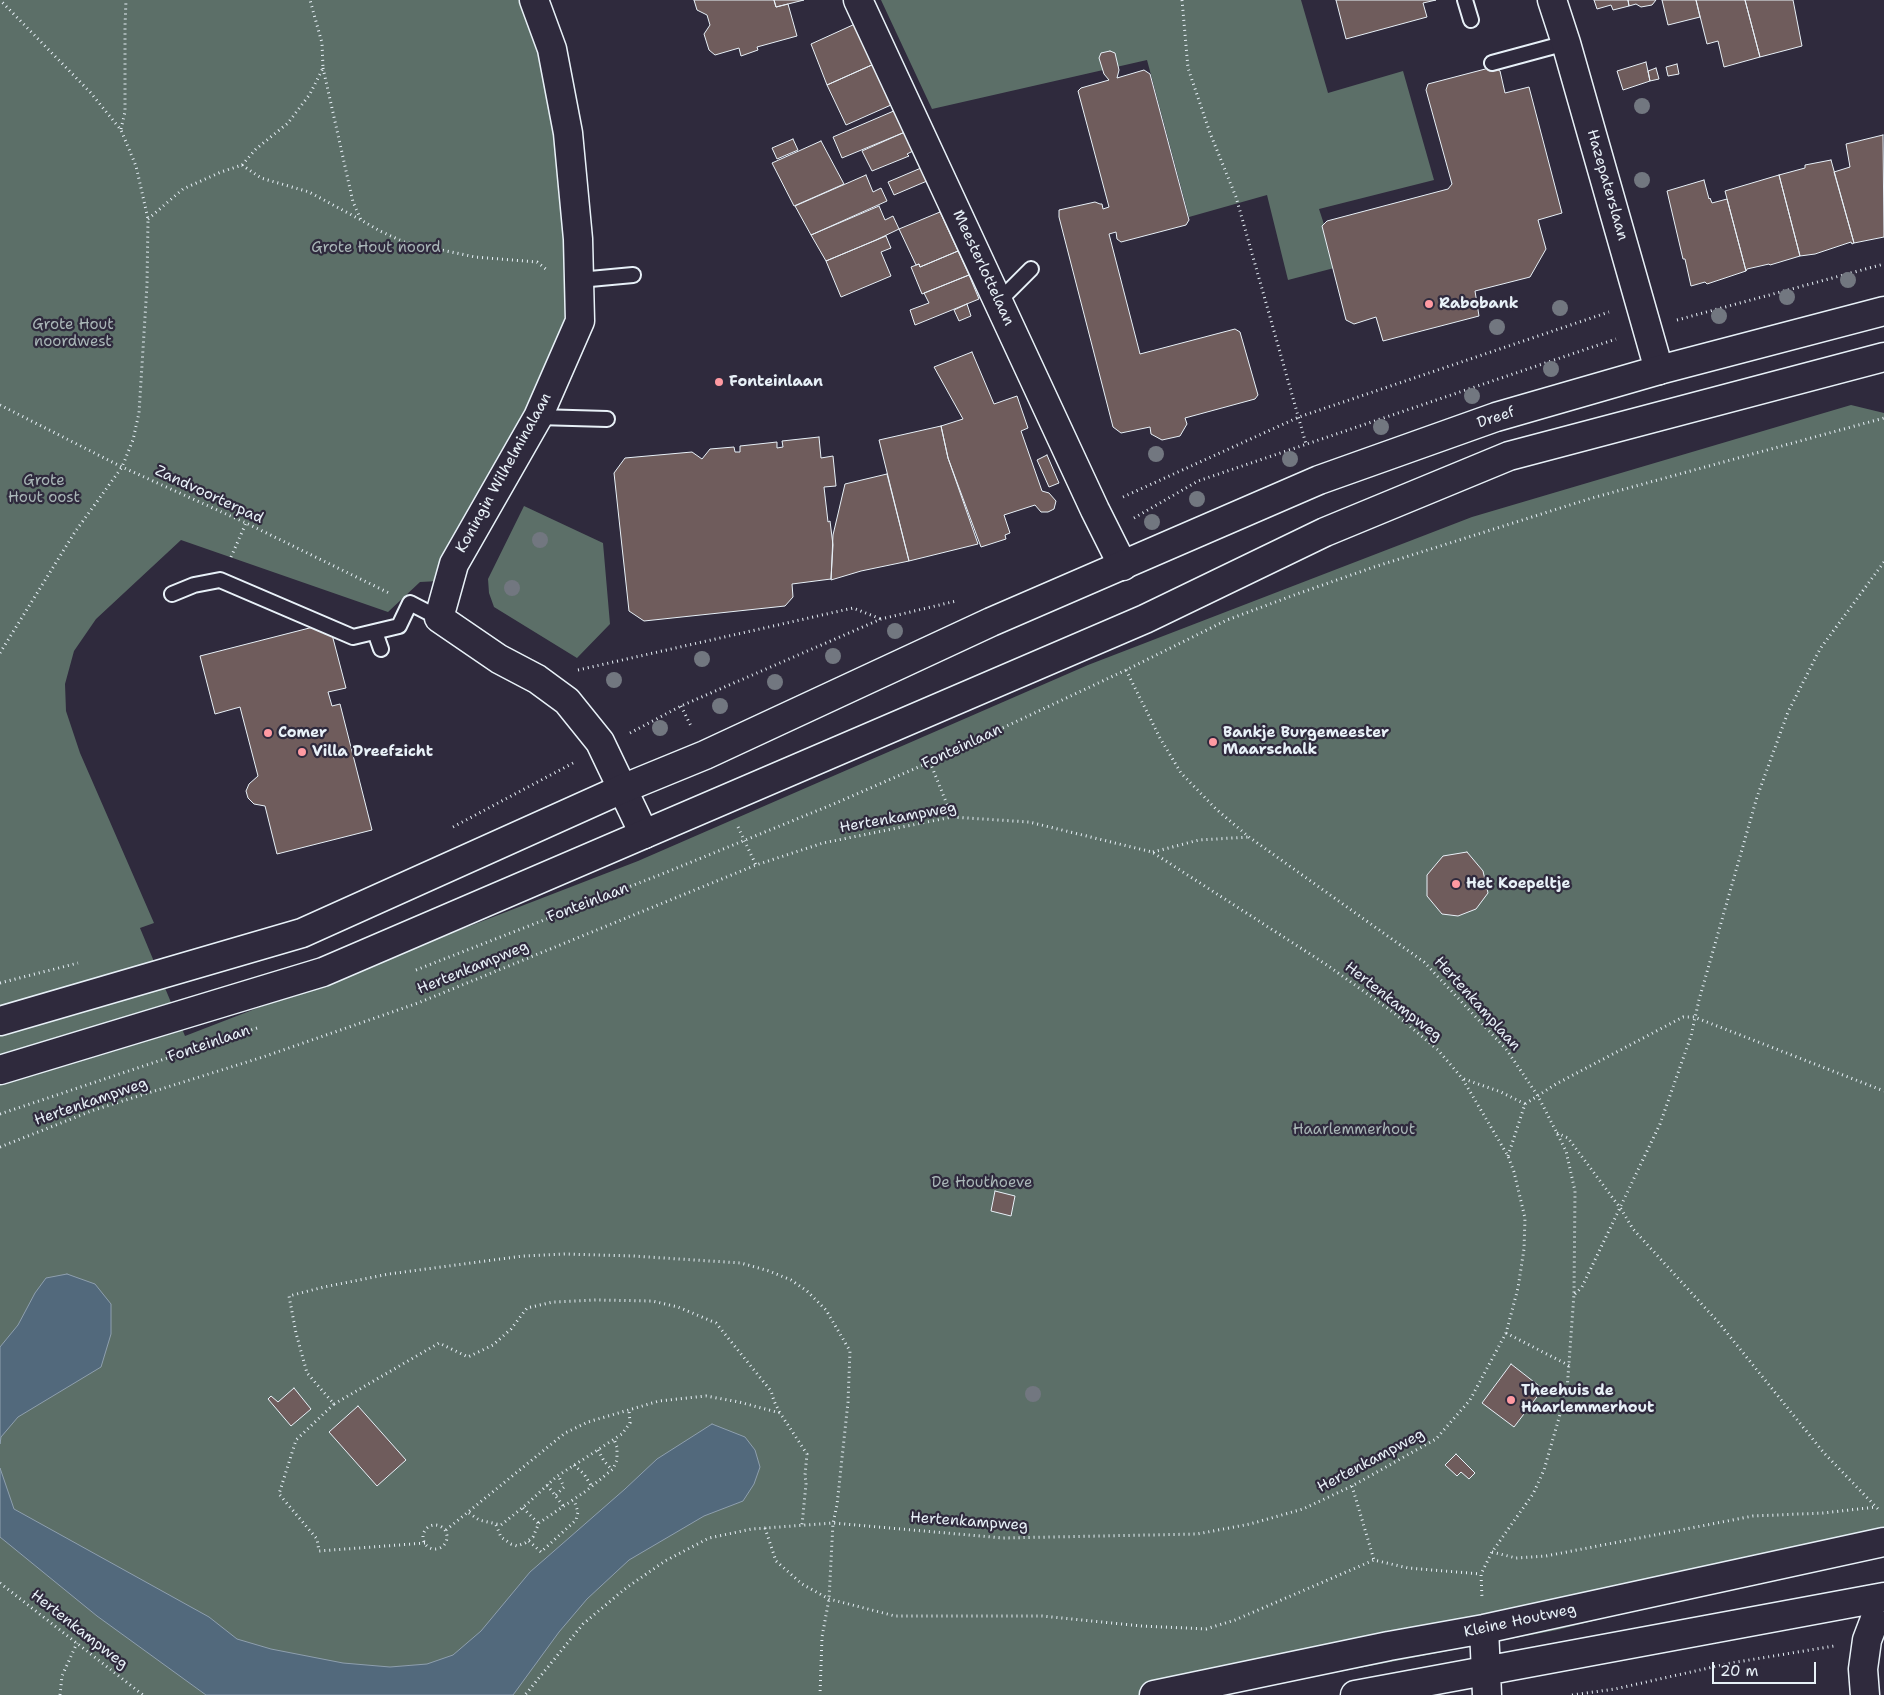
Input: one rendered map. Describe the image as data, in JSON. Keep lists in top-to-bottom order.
{
  "streets": {
    "main road": [
      "Hazepaterslaan",
      "Meesterlottelaan",
      "Dreef",
      "Koningin Wilhelminalaan",
      "Kleine Houtweg"
    ],
    "path": [
      "Zandvoorterpad",
      "Fonteinlaan",
      "Hertenkampweg",
      "Hertenkamplaan"
    ]
  },
  "crossings": [
    ["Hazepaterslaan", "Dreef"],
    ["Meesterlottelaan", "Dreef"],
    ["Fonteinlaan", "Hertenkamplaan"],
    ["Hertenkamplaan", "Kleine Houtweg"]
  ],
  "parks": [
    "Grote Hout noord",
    "Grote Hout noordwest",
    "Grote Hout oost",
    "Haarlemmerhout",
    "De Houthoeve"
  ],
  "places": [
    "Rabobank",
    "Fonteinlaan",
    "Comer",
    "Bankje Burgemeester Maarschalk",
    "Villa Dreefzicht",
    "Het Koepeltje",
    "Theehuis de Haarlemmerhout"
  ],
  "scale_bar": "20 m"
}
